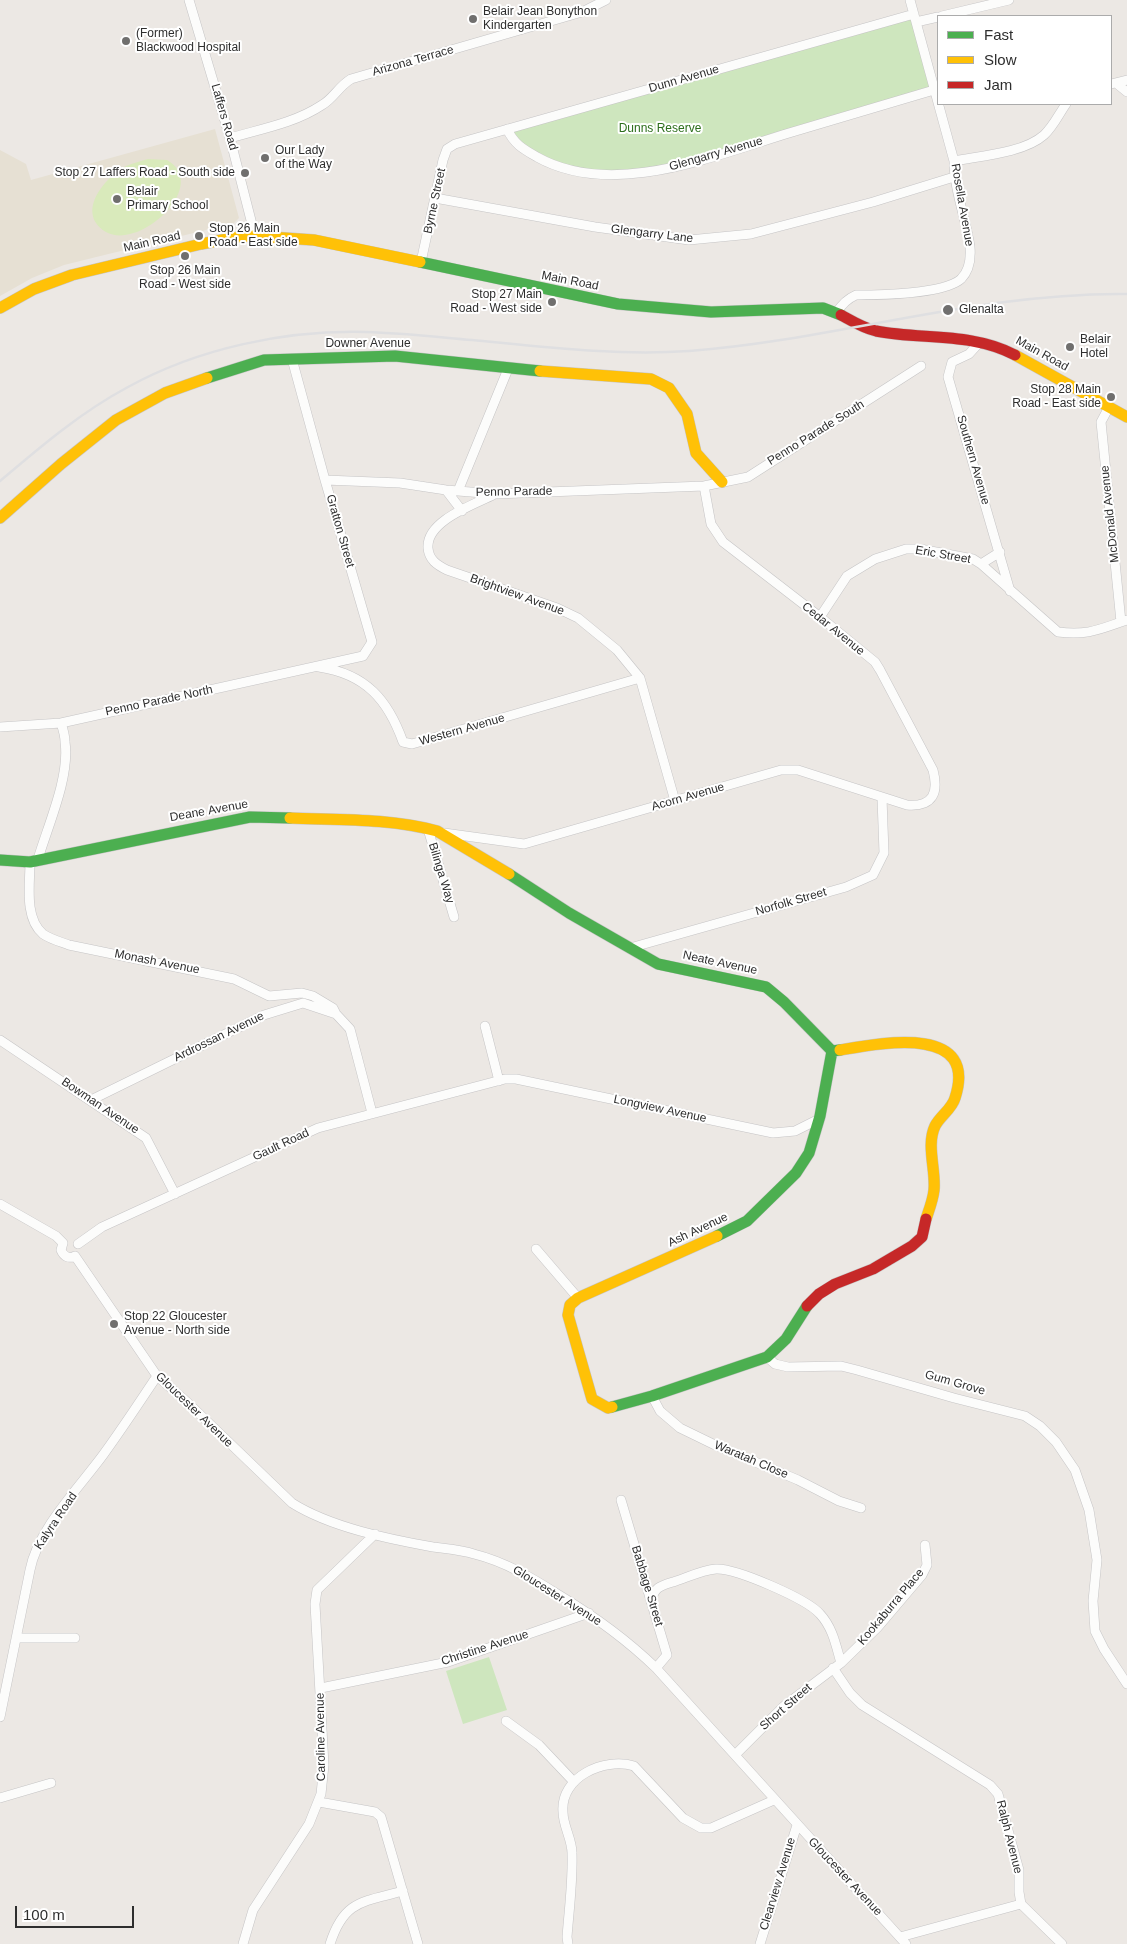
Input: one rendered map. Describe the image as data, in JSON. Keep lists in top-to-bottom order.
{
  "streets": {
    "street": [
      "Arizona Terrace",
      "Dunn Avenue",
      "Laffers Road",
      "Glengarry Avenue",
      "Byrne Street",
      "Rosella Avenue",
      "Glengarry Lane",
      "Main Road",
      "Downer Avenue",
      "Penno Parade South",
      "Southern Avenue",
      "Penno Parade",
      "McDonald Avenue",
      "Gratton Street",
      "Eric Street",
      "Brightview Avenue",
      "Cedar Avenue",
      "Penno Parade North",
      "Western Avenue",
      "Acorn Avenue",
      "Deane Avenue",
      "Bilinga Way",
      "Norfolk Street",
      "Monash Avenue",
      "Neate Avenue",
      "Ardrossan Avenue",
      "Bowman Avenue",
      "Longview Avenue",
      "Gault Road",
      "Ash Avenue",
      "Gum Grove",
      "Gloucester Avenue",
      "Waratah Close",
      "Kalyra Road",
      "Babbage Street",
      "Kookaburra Place",
      "Christine Avenue",
      "Short Street",
      "Caroline Avenue",
      "Ralph Avenue",
      "Clearview Avenue"
    ]
  },
  "crossings": [
    ["Arizona Terrace", "Laffers Road"],
    ["Dunn Avenue", "Glengarry Avenue"],
    ["Dunn Avenue", "Byrne Street"],
    ["Dunn Avenue", "Rosella Avenue"],
    ["Laffers Road", "Main Road"],
    ["Glengarry Avenue", "Rosella Avenue"],
    ["Byrne Street", "Glengarry Lane"],
    ["Byrne Street", "Main Road"],
    ["Rosella Avenue", "Glengarry Lane"],
    ["Rosella Avenue", "Main Road"],
    ["Main Road", "Southern Avenue"],
    ["Main Road", "McDonald Avenue"],
    ["Downer Avenue", "Penno Parade South"],
    ["Downer Avenue", "Gratton Street"],
    ["Penno Parade South", "Penno Parade"],
    ["Penno Parade South", "Cedar Avenue"],
    ["Southern Avenue", "Eric Street"],
    ["Penno Parade", "Gratton Street"],
    ["Penno Parade", "Brightview Avenue"],
    ["Penno Parade", "Cedar Avenue"],
    ["Gratton Street", "Penno Parade North"],
    ["Gratton Street", "Western Avenue"],
    ["Eric Street", "Cedar Avenue"],
    ["Brightview Avenue", "Western Avenue"],
    ["Brightview Avenue", "Acorn Avenue"],
    ["Cedar Avenue", "Acorn Avenue"],
    ["Penno Parade North", "Western Avenue"],
    ["Penno Parade North", "Monash Avenue"],
    ["Acorn Avenue", "Deane Avenue"],
    ["Acorn Avenue", "Bilinga Way"],
    ["Acorn Avenue", "Norfolk Street"],
    ["Acorn Avenue", "Neate Avenue"],
    ["Deane Avenue", "Bilinga Way"],
    ["Deane Avenue", "Monash Avenue"],
    ["Deane Avenue", "Neate Avenue"],
    ["Bilinga Way", "Neate Avenue"],
    ["Norfolk Street", "Neate Avenue"],
    ["Monash Avenue", "Ardrossan Avenue"],
    ["Neate Avenue", "Ash Avenue"],
    ["Ardrossan Avenue", "Bowman Avenue"],
    ["Bowman Avenue", "Gault Road"],
    ["Longview Avenue", "Gault Road"],
    ["Longview Avenue", "Ash Avenue"],
    ["Gault Road", "Gloucester Avenue"],
    ["Gloucester Avenue", "Kalyra Road"],
    ["Gloucester Avenue", "Babbage Street"],
    ["Gloucester Avenue", "Christine Avenue"],
    ["Gloucester Avenue", "Short Street"],
    ["Gloucester Avenue", "Caroline Avenue"],
    ["Gloucester Avenue", "Clearview Avenue"],
    ["Babbage Street", "Ralph Avenue"],
    ["Kookaburra Place", "Short Street"],
    ["Kookaburra Place", "Ralph Avenue"],
    ["Christine Avenue", "Caroline Avenue"],
    ["Short Street", "Ralph Avenue"]
  ],
  "parks": ["Dunns Reserve"],
  "places": [
    "Belair Jean Bonython Kindergarten",
    "(Former) Blackwood Hospital",
    "Our Lady of the Way",
    "Stop 27 Laffers Road - South side",
    "Belair Primary School",
    "Stop 26 Main Road - East side",
    "Stop 26 Main Road - West side",
    "Stop 27 Main Road - West side",
    "Glenalta",
    "Belair Hotel",
    "Stop 28 Main Road - East side",
    "Stop 22 Gloucester Avenue - North side"
  ],
  "legend": ["Fast", "Slow", "Jam"],
  "scale_bar": "100 m"
}
